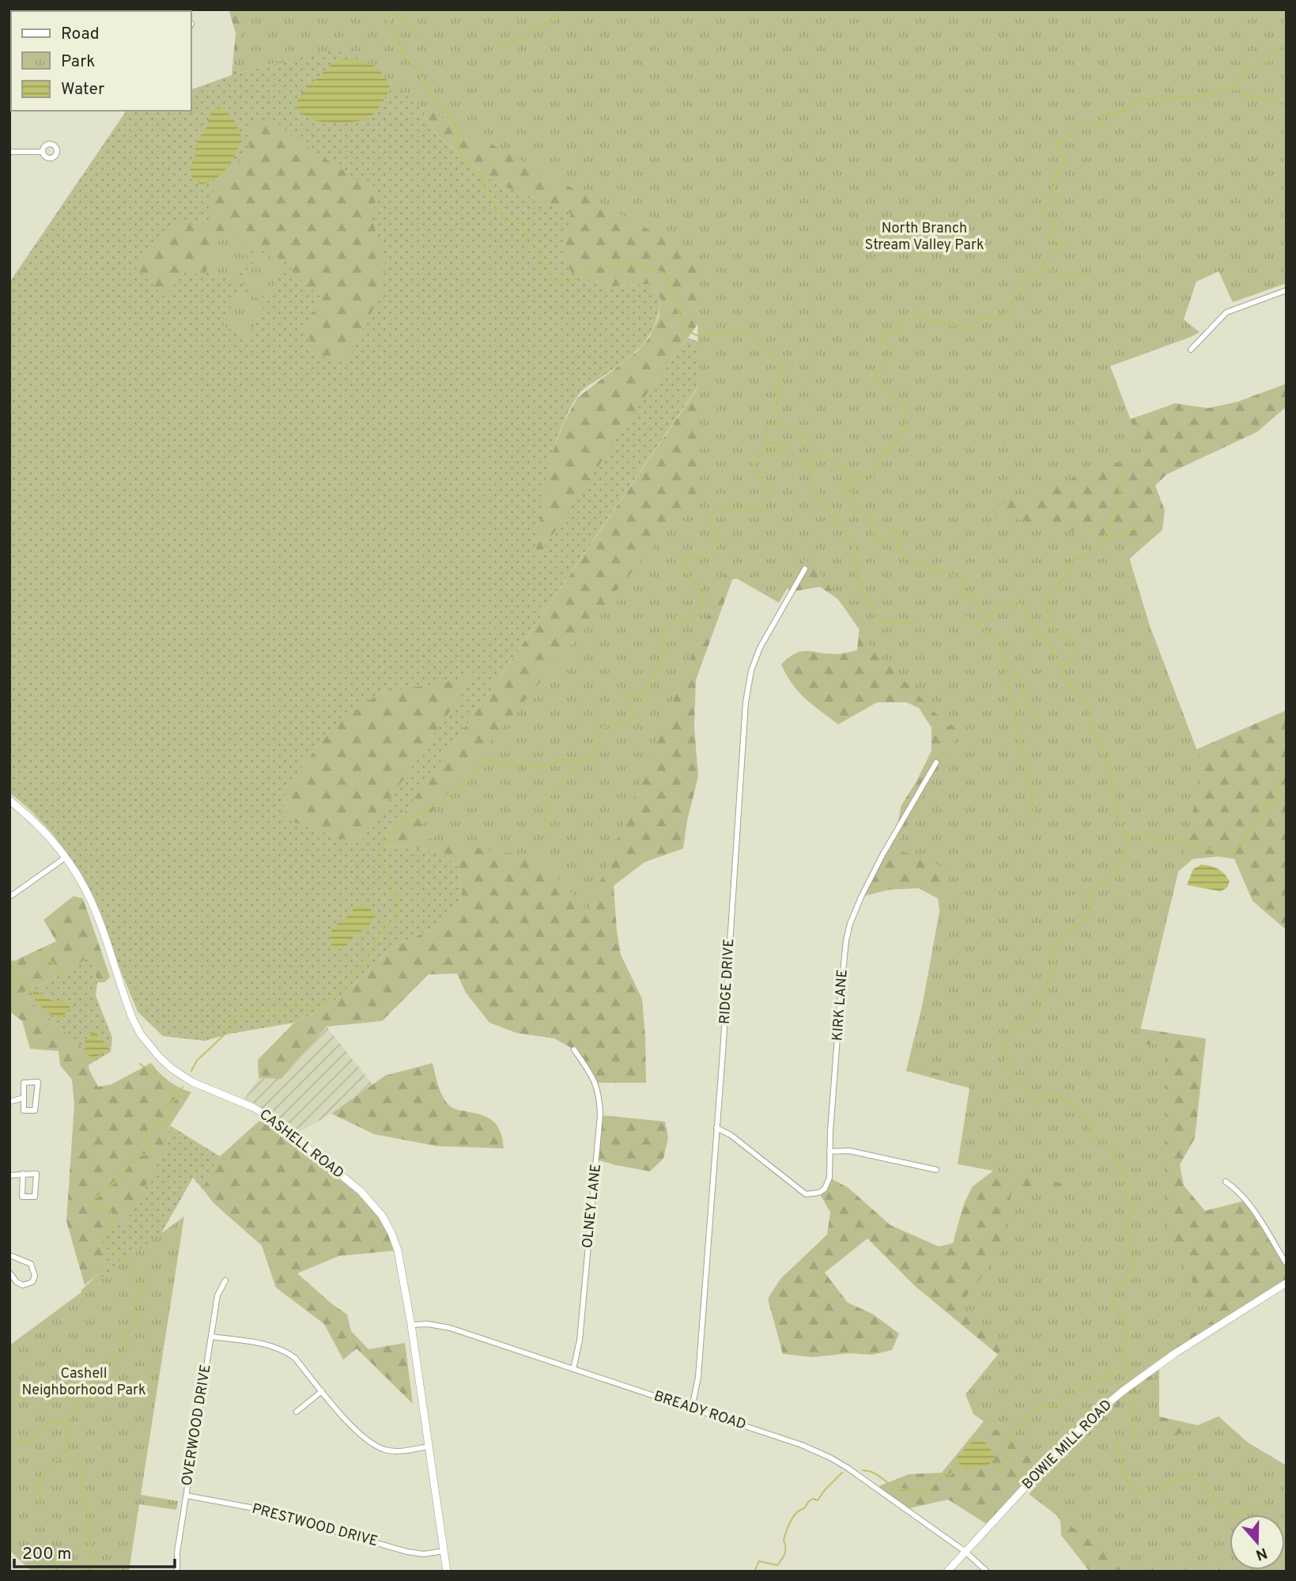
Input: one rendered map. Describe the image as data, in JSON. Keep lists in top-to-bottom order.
{
  "streets": {
    "street": [
      "RIDGE DRIVE",
      "KIRK LANE",
      "CASHELL ROAD",
      "OLNEY LANE",
      "BREADY ROAD",
      "OVERWOOD DRIVE",
      "BOWIE MILL ROAD",
      "PRESTWOOD DRIVE"
    ]
  },
  "crossings": [
    ["RIDGE DRIVE", "KIRK LANE"],
    ["RIDGE DRIVE", "BREADY ROAD"],
    ["CASHELL ROAD", "BREADY ROAD"],
    ["CASHELL ROAD", "PRESTWOOD DRIVE"],
    ["OLNEY LANE", "BREADY ROAD"],
    ["BREADY ROAD", "BOWIE MILL ROAD"],
    ["OVERWOOD DRIVE", "PRESTWOOD DRIVE"]
  ],
  "parks": ["North Branch Stream Valley Park", "Cashell Neighborhood Park"],
  "legend": ["Road", "Park", "Water"],
  "scale_bar": "200 m",
  "north": "bottom"
}
